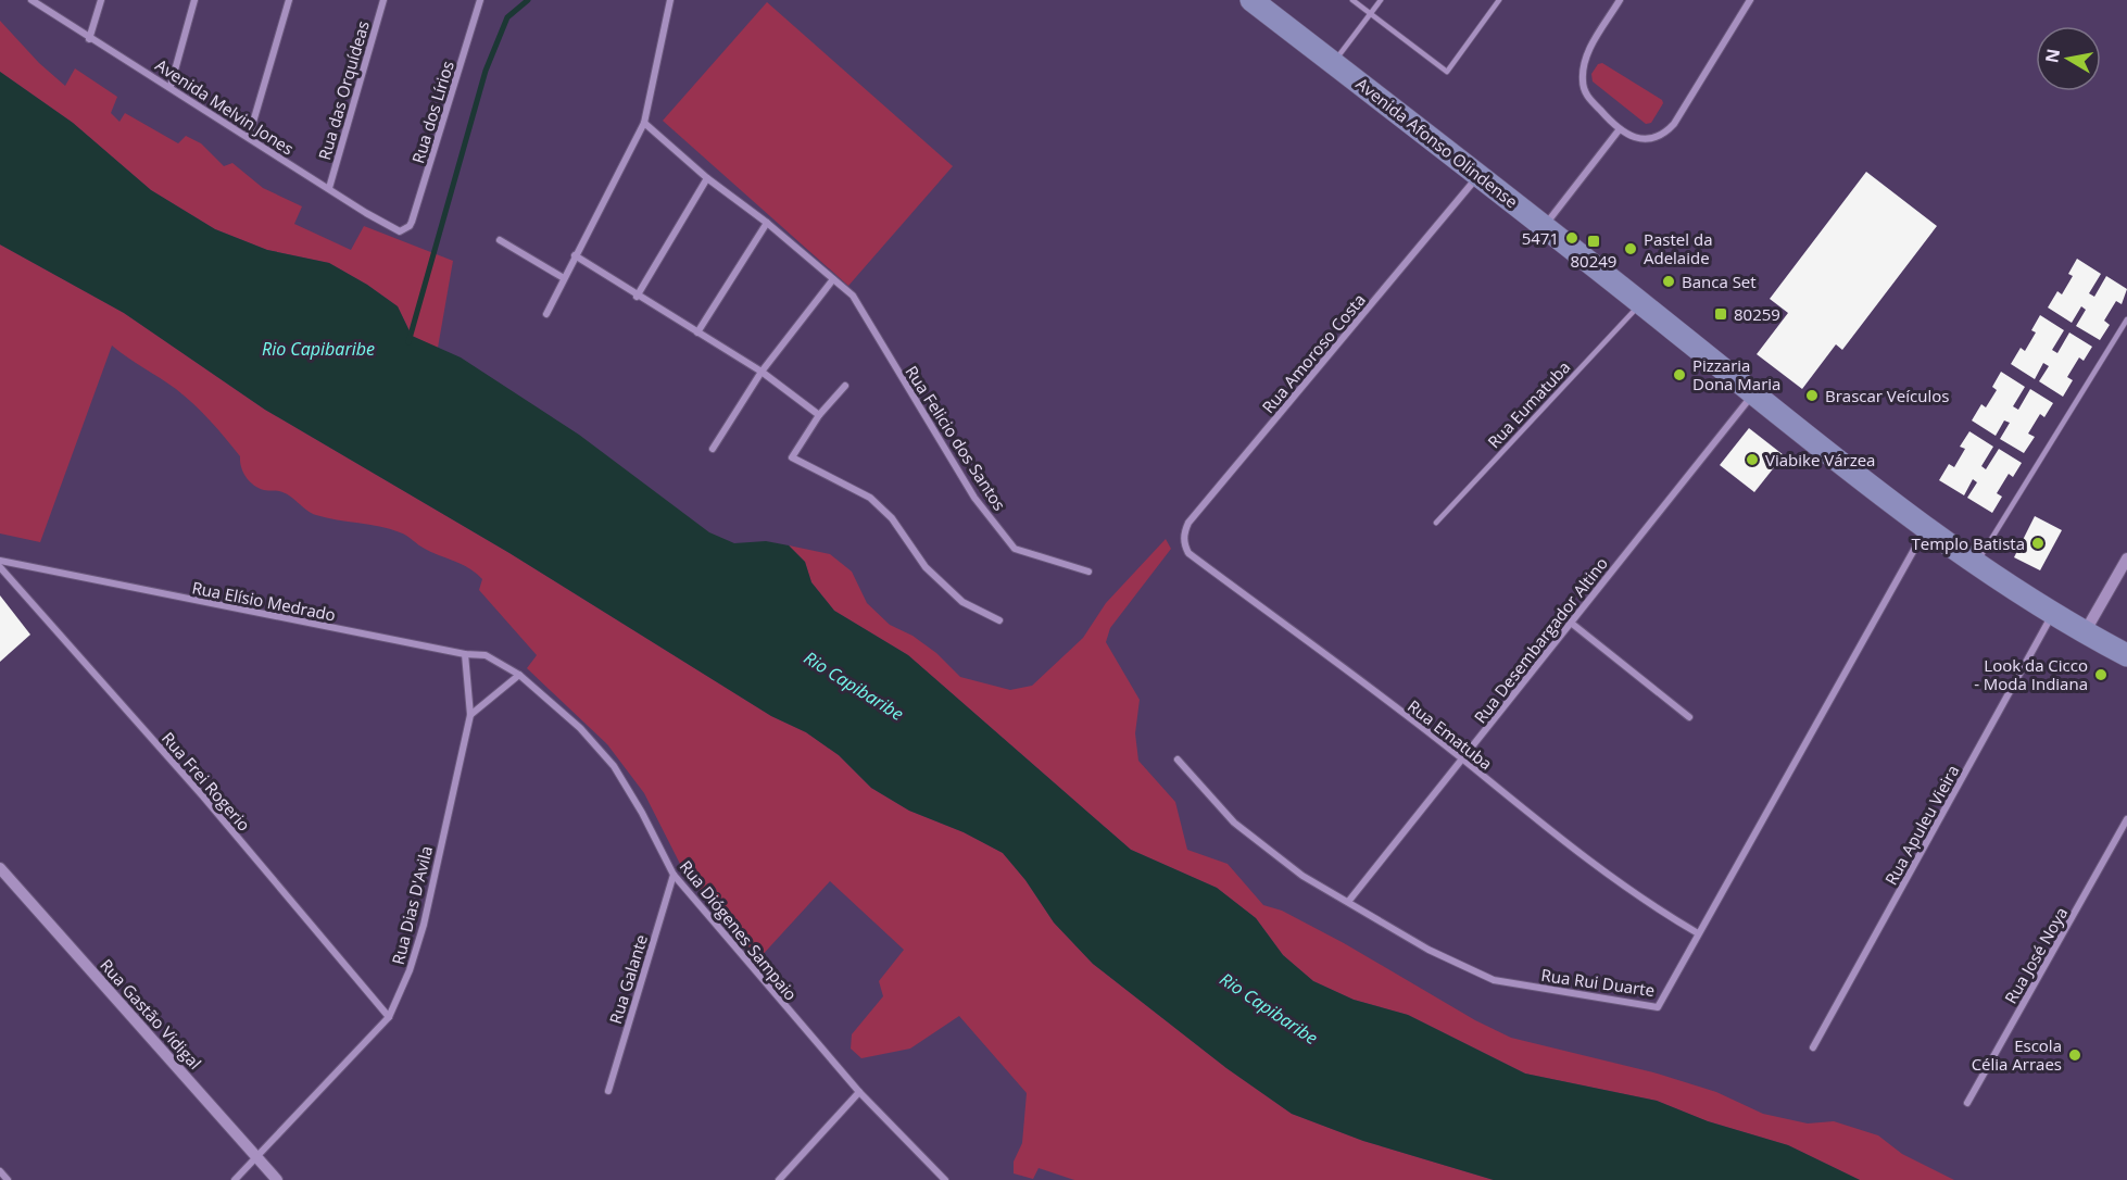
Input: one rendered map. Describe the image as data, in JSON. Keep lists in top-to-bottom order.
{
  "streets": {
    "main road": ["Avenida Afonso Olindense"],
    "street": [
      "Rua das Orquídeas",
      "Avenida Melvin Jones",
      "Rua dos Lírios",
      "Rua Amoroso Costa",
      "Rua Felicio dos Santos",
      "Rua Elísio Medrado",
      "Rua Desembargador Altino",
      "Rua Ematuba",
      "Rua Frei Rogerio",
      "Rua Apuleu Vieira",
      "Rua Dias D'Avila",
      "Rua Diógenes Sampaio",
      "Rua José Noya",
      "Rua Galante",
      "Rua Rui Duarte",
      "Rua Gastão Vidigal"
    ],
    "lane": ["Rua Eumatuba"]
  },
  "crossings": [
    ["Rua das Orquídeas", "Avenida Melvin Jones"],
    ["Avenida Melvin Jones", "Rua dos Lírios"],
    ["Avenida Afonso Olindense", "Rua Amoroso Costa"],
    ["Avenida Afonso Olindense", "Rua Eumatuba"],
    ["Avenida Afonso Olindense", "Rua Desembargador Altino"],
    ["Avenida Afonso Olindense", "Rua Apuleu Vieira"],
    ["Avenida Afonso Olindense", "Rua Rui Duarte"],
    ["Rua Amoroso Costa", "Rua Ematuba"],
    ["Rua Elísio Medrado", "Rua Dias D'Avila"],
    ["Rua Elísio Medrado", "Rua Diógenes Sampaio"],
    ["Rua Desembargador Altino", "Rua Ematuba"],
    ["Rua Desembargador Altino", "Rua Rui Duarte"],
    ["Rua Ematuba", "Rua Rui Duarte"],
    ["Rua Frei Rogerio", "Rua Dias D'Avila"],
    ["Rua Dias D'Avila", "Rua Gastão Vidigal"],
    ["Rua Diógenes Sampaio", "Rua Galante"]
  ],
  "water": ["Rio Capibaribe"],
  "places": {
    "other": [
      "5471",
      "Pastel da Adelaide",
      "Banca Set",
      "Pizzaria Dona Maria",
      "Brascar Veículos",
      "Viabike Várzea",
      "Templo Batista",
      "Look da Cicco - Moda Indiana",
      "Escola Célia Arraes"
    ],
    "transit": ["80249", "80259"]
  },
  "north": "left"
}
